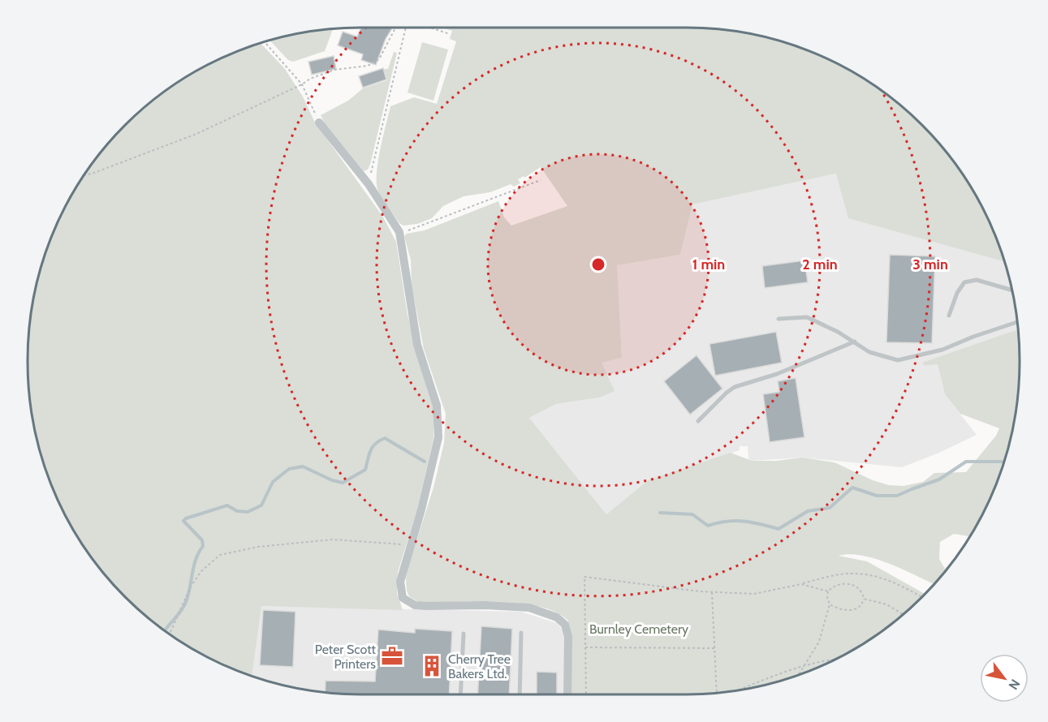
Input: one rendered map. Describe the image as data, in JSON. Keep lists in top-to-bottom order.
{
  "parks": ["Burnley Cemetery"],
  "places": {
    "office": ["Peter Scott Printers"],
    "building": ["Cherry Tree Bakers Ltd."]
  },
  "north": "bottom right",
  "rings": ["1 min", "2 min", "3 min"]
}
